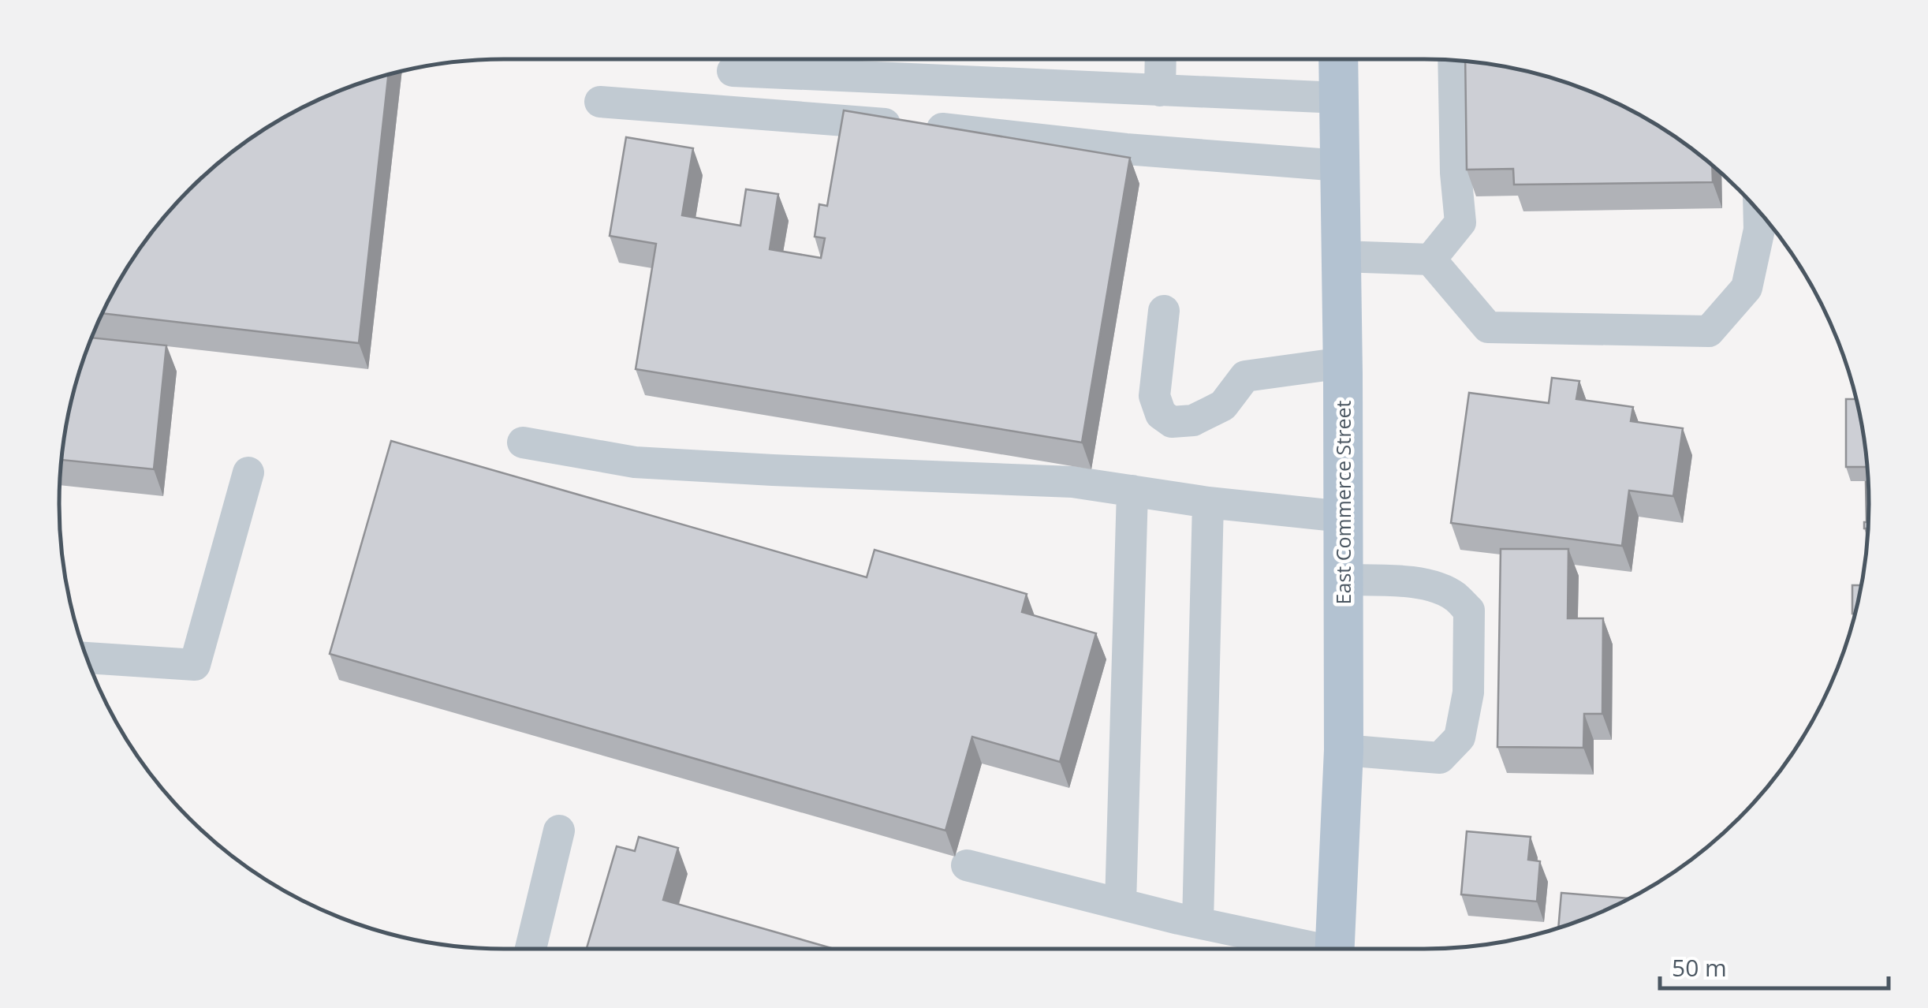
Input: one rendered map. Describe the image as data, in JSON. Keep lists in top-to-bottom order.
{
  "streets": {
    "main road": ["East Commerce Street"]
  },
  "scale_bar": "50 m"
}
